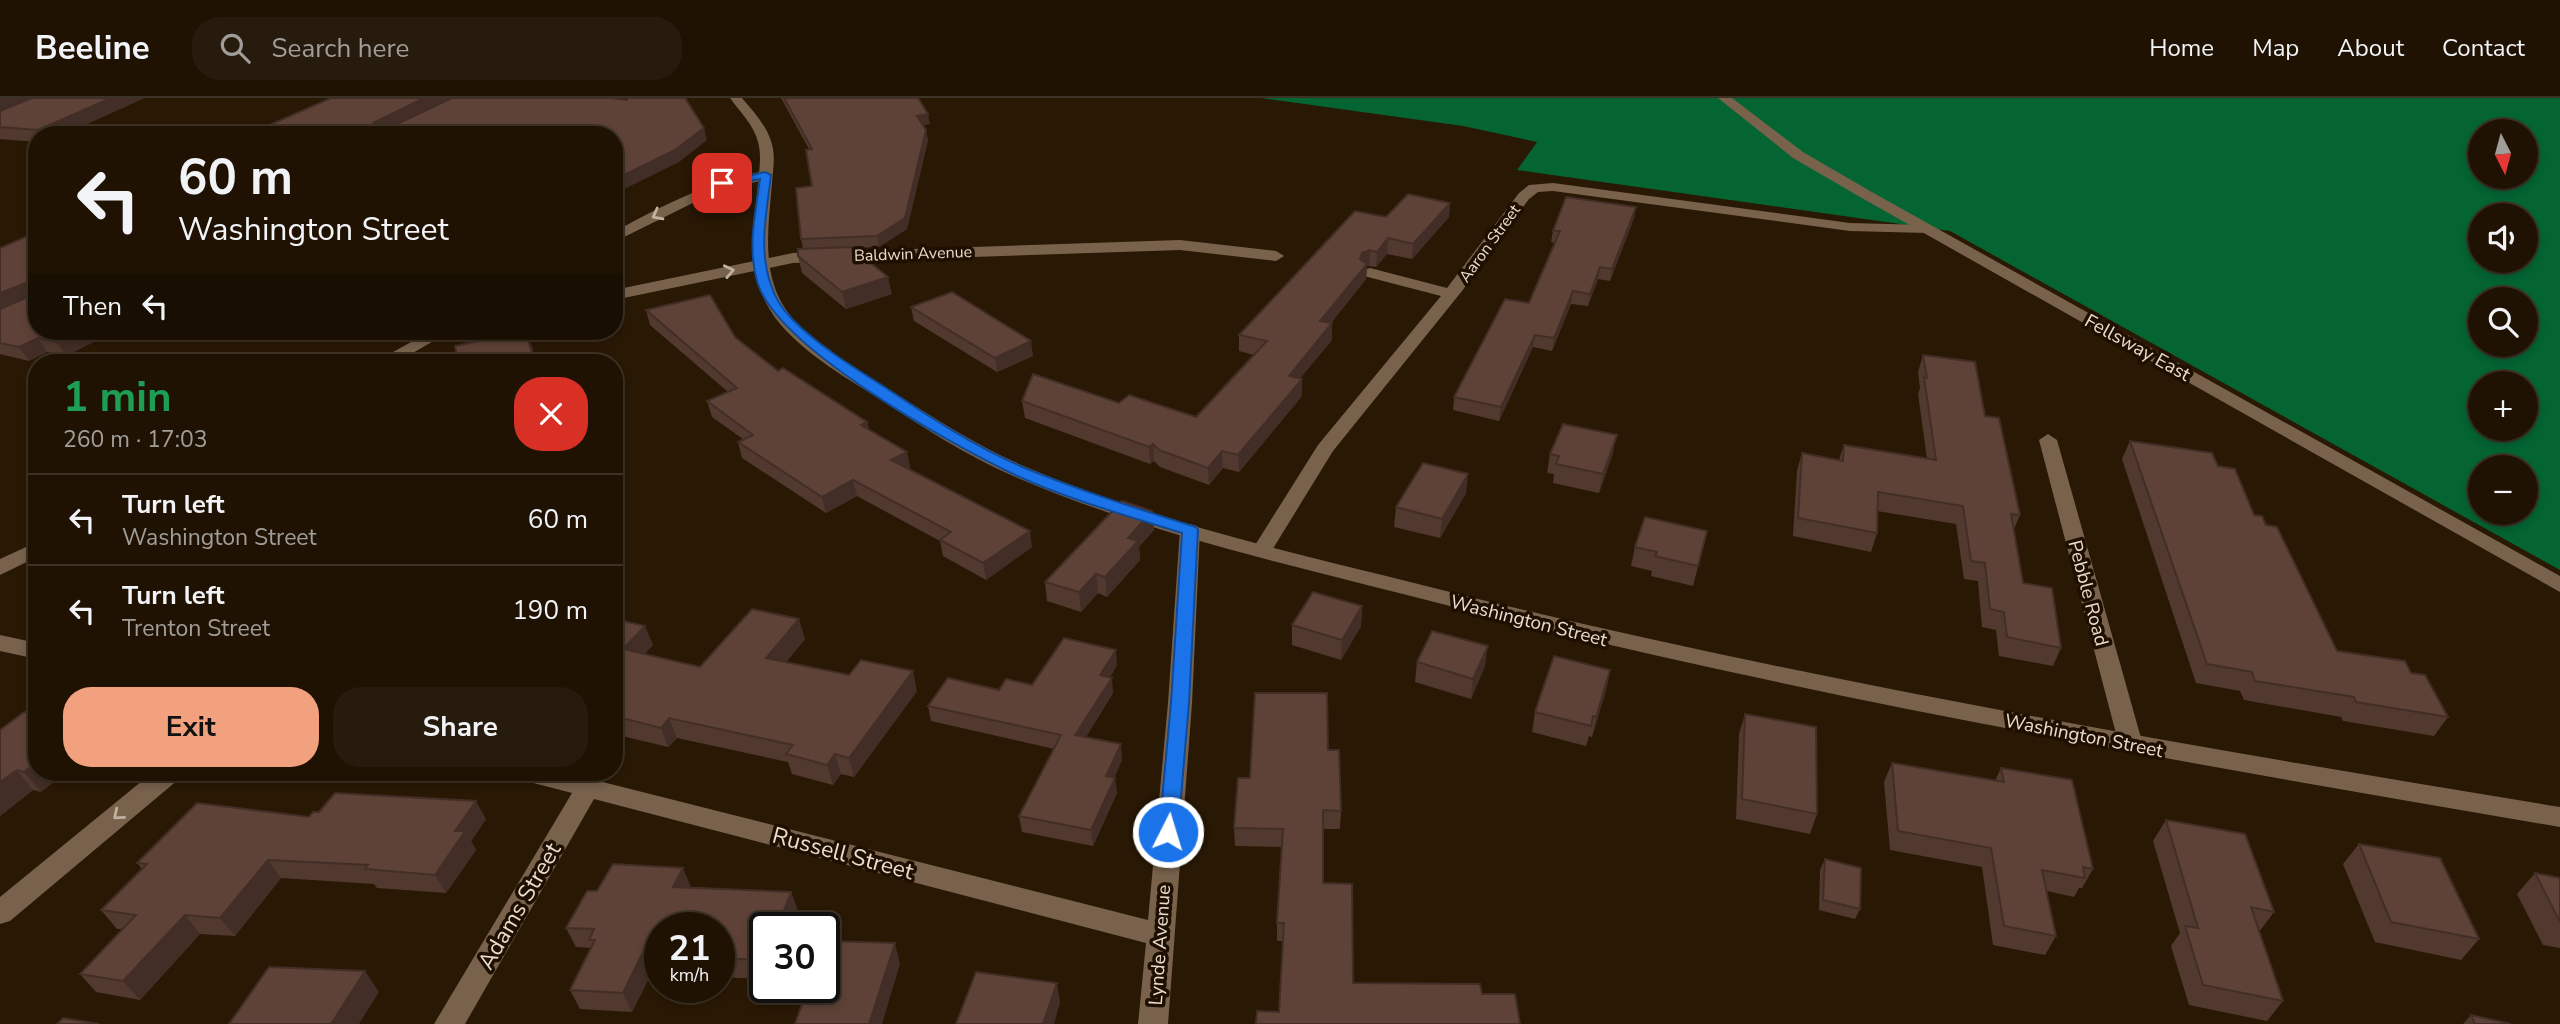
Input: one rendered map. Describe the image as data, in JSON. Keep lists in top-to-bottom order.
{
  "streets": {
    "street": [
      "Aaron Street",
      "Baldwin Avenue",
      "Fellsway East",
      "Pebble Road",
      "Washington Street",
      "Russell Street",
      "Adams Street",
      "Lynde Avenue"
    ]
  },
  "crossings": [
    ["Aaron Street", "Fellsway East"],
    ["Aaron Street", "Washington Street"],
    ["Baldwin Avenue", "Washington Street"],
    ["Pebble Road", "Washington Street"],
    ["Washington Street", "Lynde Avenue"],
    ["Russell Street", "Adams Street"],
    ["Russell Street", "Lynde Avenue"]
  ],
  "north": "bottom",
  "page": {
    "header": "Beeline",
    "search": "Search here",
    "nav": [
      "Home",
      "Map",
      "About",
      "Contact"
    ],
    "map_buttons": ["+", "−"],
    "turn": ["60 m", "Washington Street"],
    "then": "Then",
    "heading": ["1 min", "260 m · 17:03"],
    "list": [
      {
        "name": "Turn left",
        "note": "Washington Street",
        "value": "60 m"
      },
      {
        "name": "Turn left",
        "note": "Trenton Street",
        "value": "190 m"
      }
    ],
    "buttons": ["Exit", "Share"],
    "speed": "21 km/h",
    "limit": "30"
  }
}
